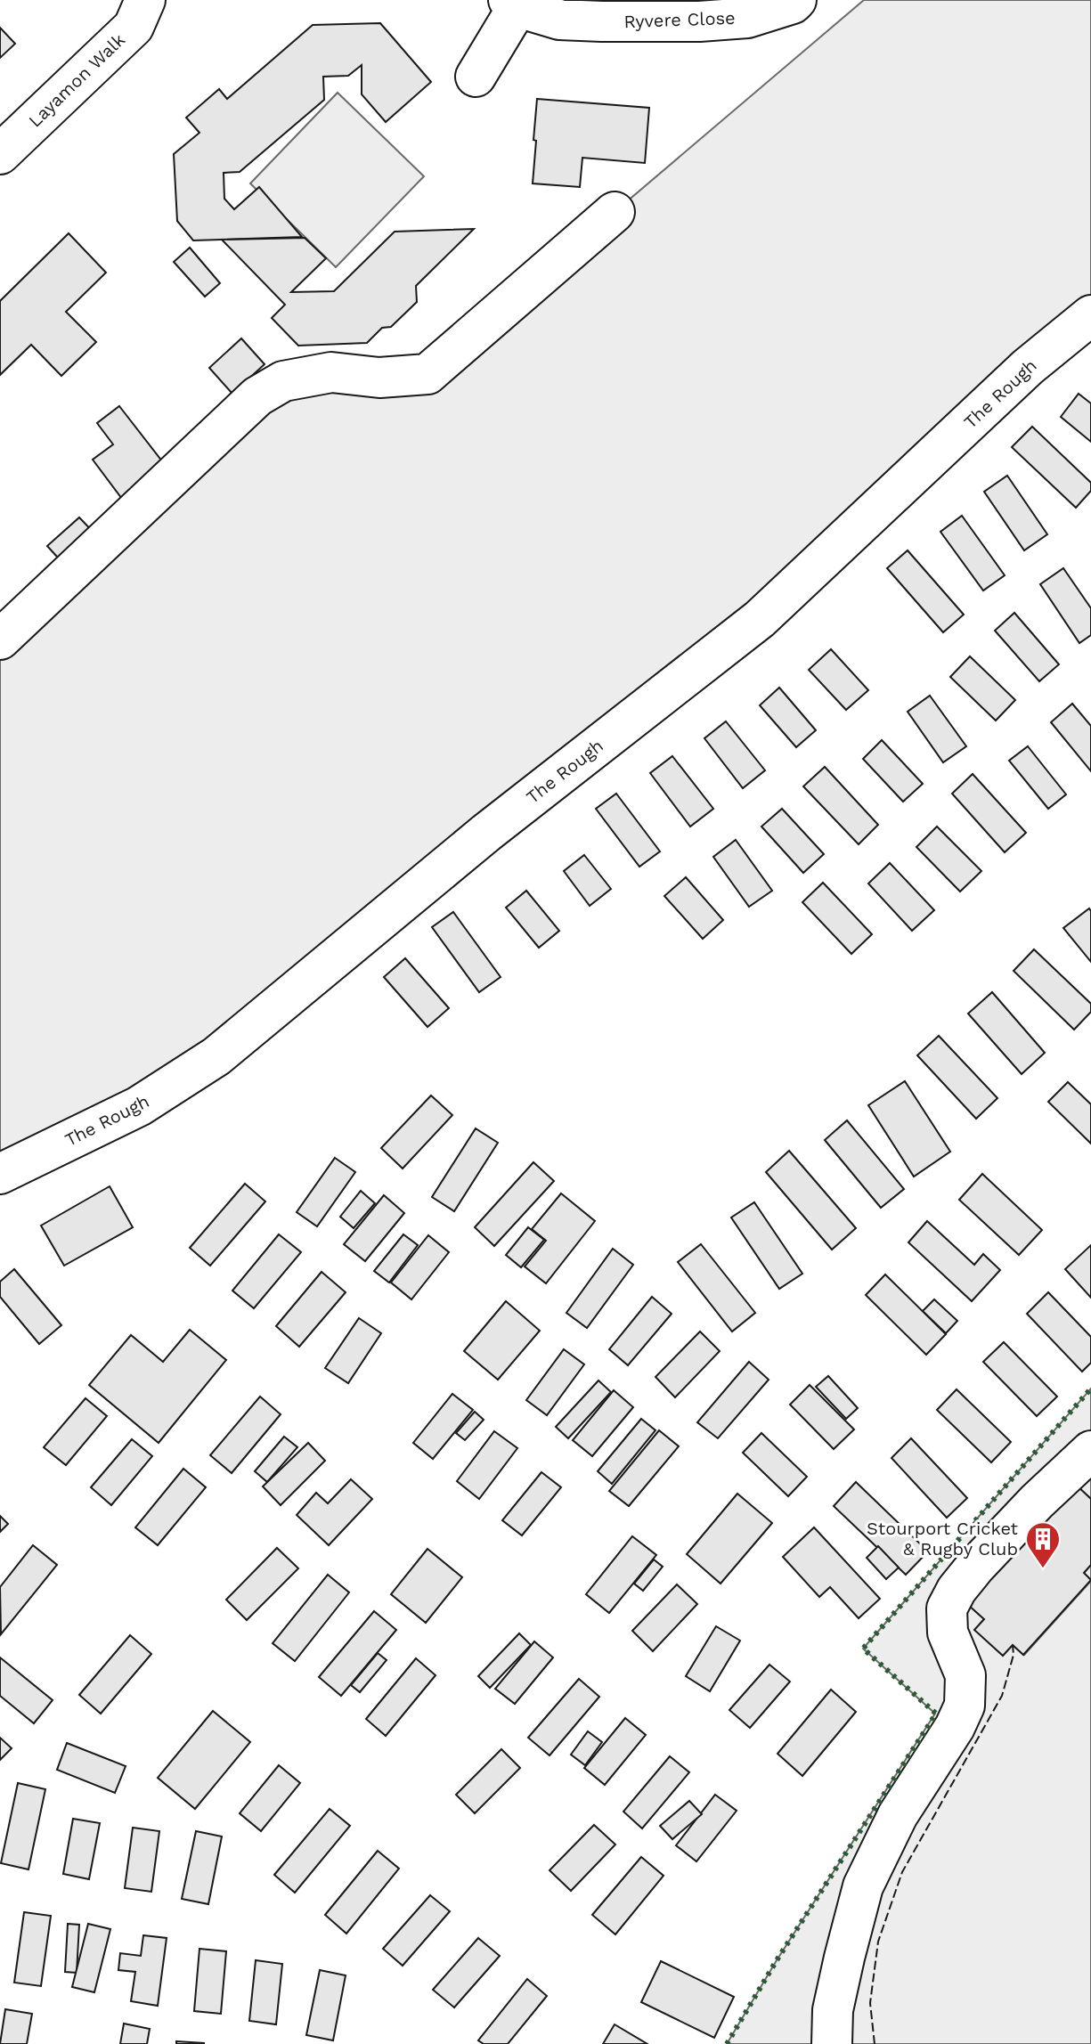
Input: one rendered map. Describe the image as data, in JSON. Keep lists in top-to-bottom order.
{
  "streets": {
    "street": ["Ryvere Close", "Layamon Walk", "The Rough"]
  },
  "places": {
    "building": ["Stourport Cricket & Rugby Club"]
  }
}
